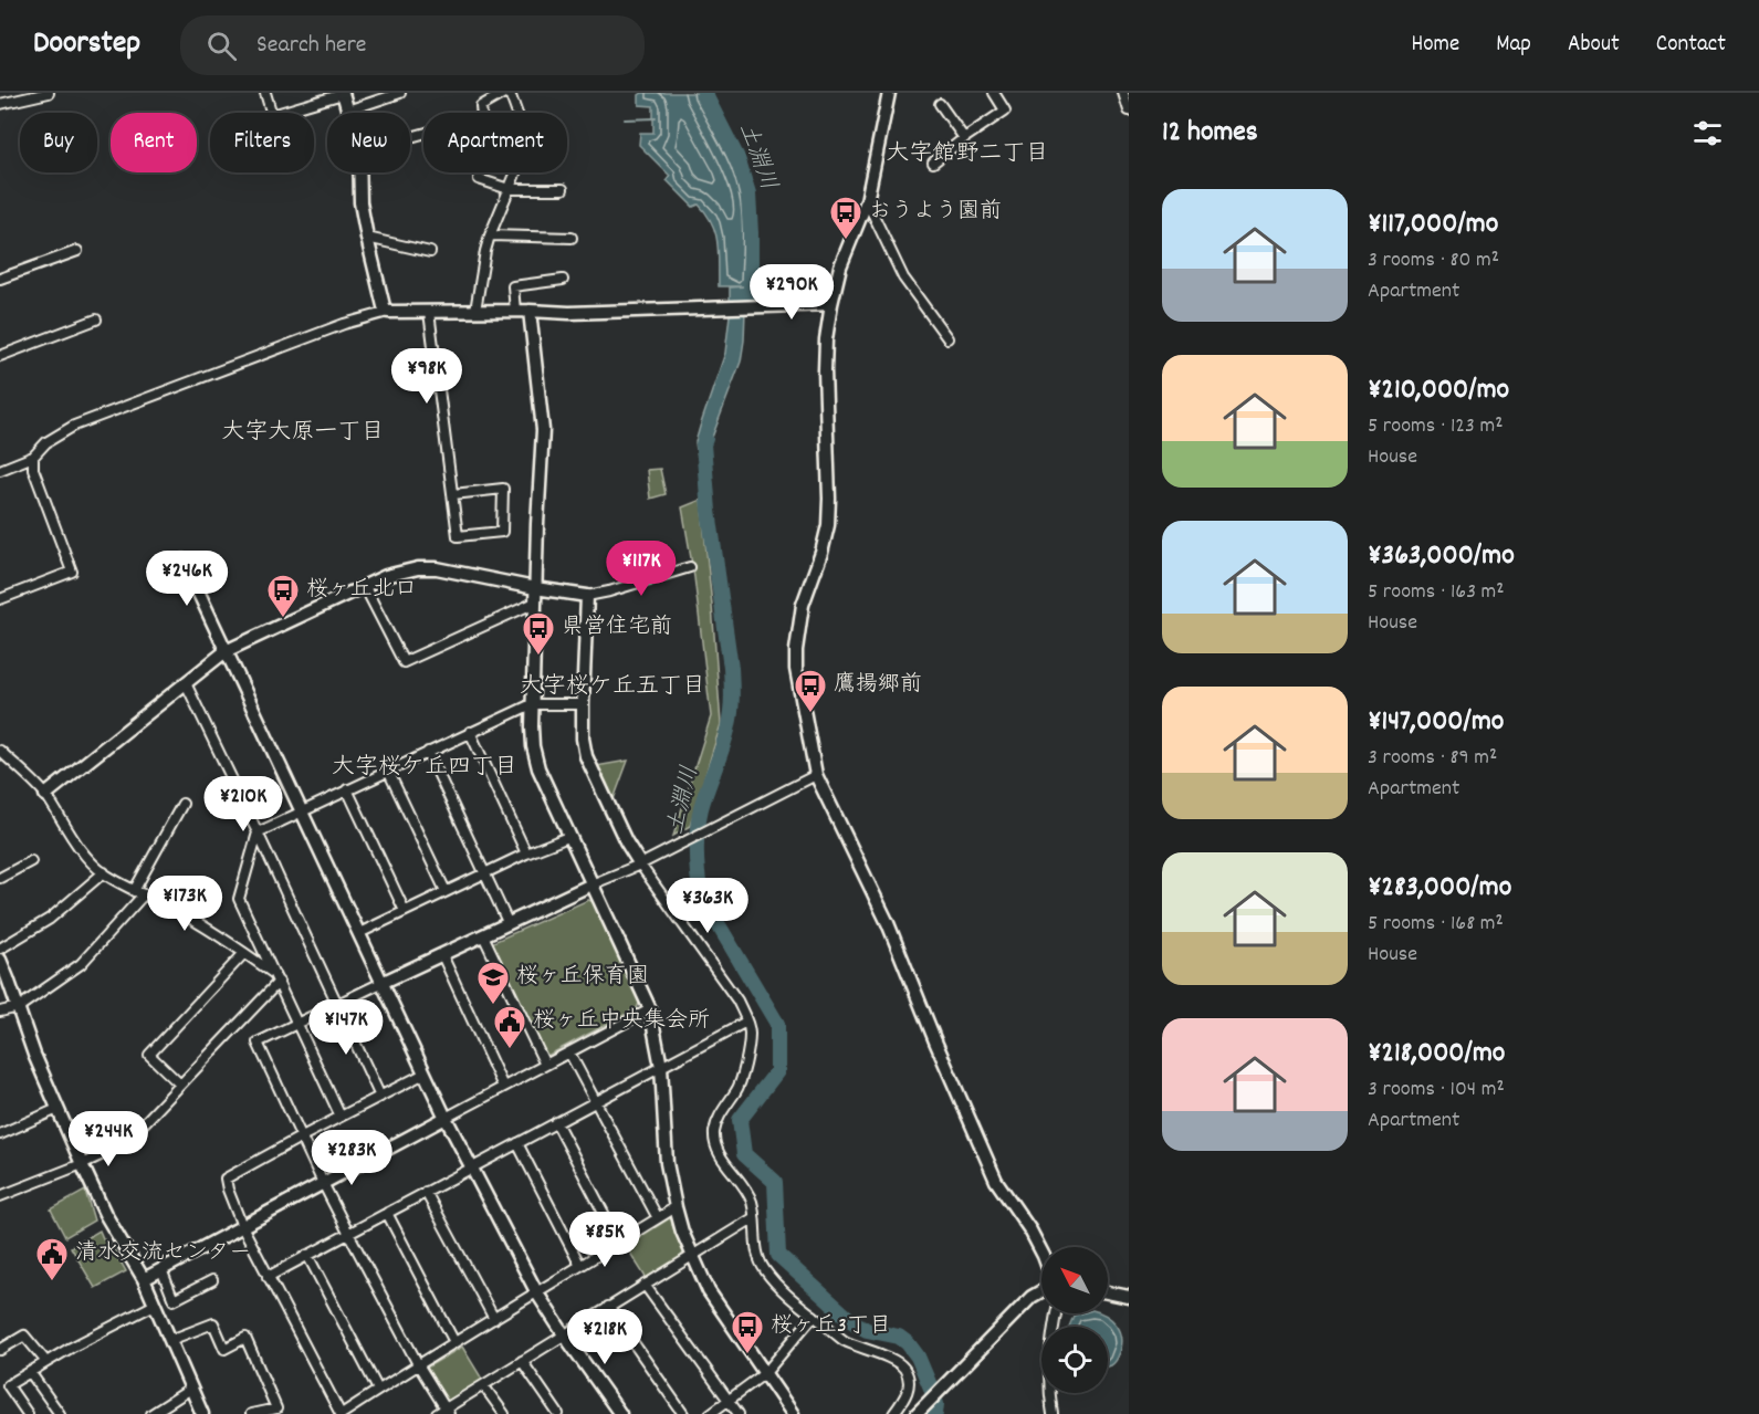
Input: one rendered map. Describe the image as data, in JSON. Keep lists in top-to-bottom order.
{
  "districts": [
    "大字館野二丁目",
    "大字大原一丁目",
    "大字桜ケ丘五丁目",
    "大字桜ケ丘四丁目"
  ],
  "water": ["土淵川"],
  "places": {
    "bus stop": [
      "おうよう園前",
      "桜ヶ丘北口",
      "県営住宅前",
      "鷹揚郷前",
      "桜ヶ丘3丁目"
    ],
    "school or university": ["桜ヶ丘保育園"],
    "public building": ["桜ヶ丘中央集会所", "清水交流センター"]
  },
  "north": "top left",
  "page": {
    "header": "Doorstep",
    "search": "Search here",
    "nav": [
      "Home",
      "Map",
      "About",
      "Contact"
    ],
    "heading": "12 homes",
    "chip": [
      "Buy",
      "Rent",
      "Filters",
      "New",
      "Apartment"
    ],
    "list": [
      {
        "name": "¥117,000/mo",
        "note": "3 rooms · 80 m² · Apartment"
      },
      {
        "name": "¥210,000/mo",
        "note": "5 rooms · 123 m² · House"
      },
      {
        "name": "¥363,000/mo",
        "note": "5 rooms · 163 m² · House"
      },
      {
        "name": "¥147,000/mo",
        "note": "3 rooms · 89 m² · Apartment"
      },
      {
        "name": "¥283,000/mo",
        "note": "5 rooms · 168 m² · House"
      },
      {
        "name": "¥218,000/mo",
        "note": "3 rooms · 104 m² · Apartment"
      }
    ],
    "price": [
      "¥290K",
      "¥98K",
      "¥117K",
      "¥246K",
      "¥210K",
      "¥173K",
      "¥363K",
      "¥147K",
      "¥244K",
      "¥283K",
      "¥85K",
      "¥218K"
    ]
  }
}
